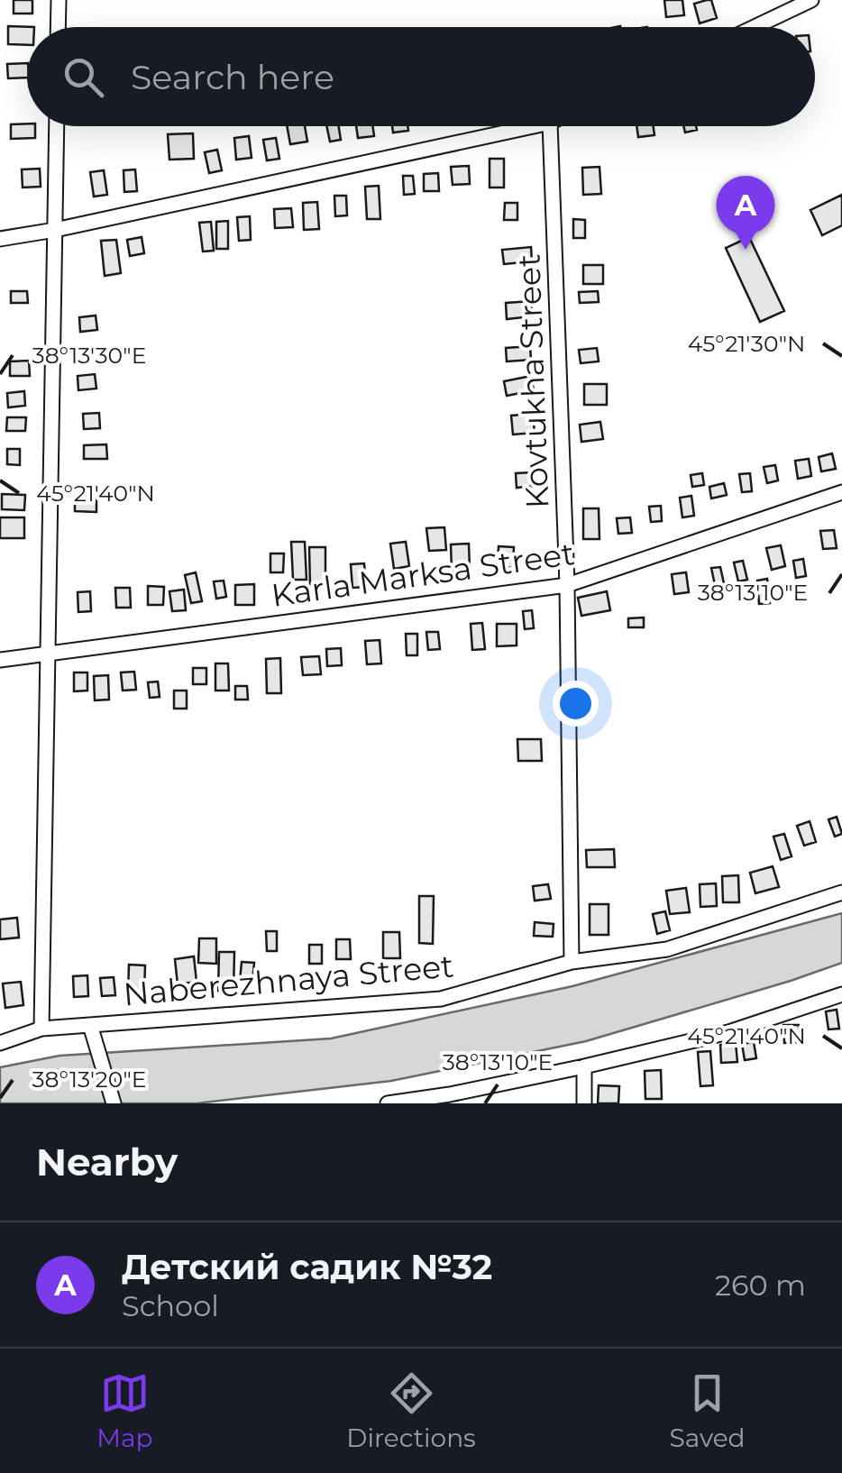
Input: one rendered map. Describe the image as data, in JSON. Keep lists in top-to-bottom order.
{
  "streets": {
    "street": ["Kovtukha Street", "Karla Marksa Street", "Naberezhnaya Street"]
  },
  "crossings": [
    ["Kovtukha Street", "Karla Marksa Street"],
    ["Kovtukha Street", "Naberezhnaya Street"]
  ],
  "page": {
    "search": "Search here",
    "pins": "A",
    "heading": "Nearby",
    "list": [
      {
        "mark": "A",
        "name": "Детский садик №32",
        "note": "School",
        "value": "260 m"
      }
    ],
    "nav": ["Map", "Directions", "Saved"]
  },
  "coordinates": [
    "45°21'30\"N",
    "38°13'30\"E",
    "45°21'40\"N",
    "38°13'10\"E",
    "38°13'20\"E"
  ]
}
